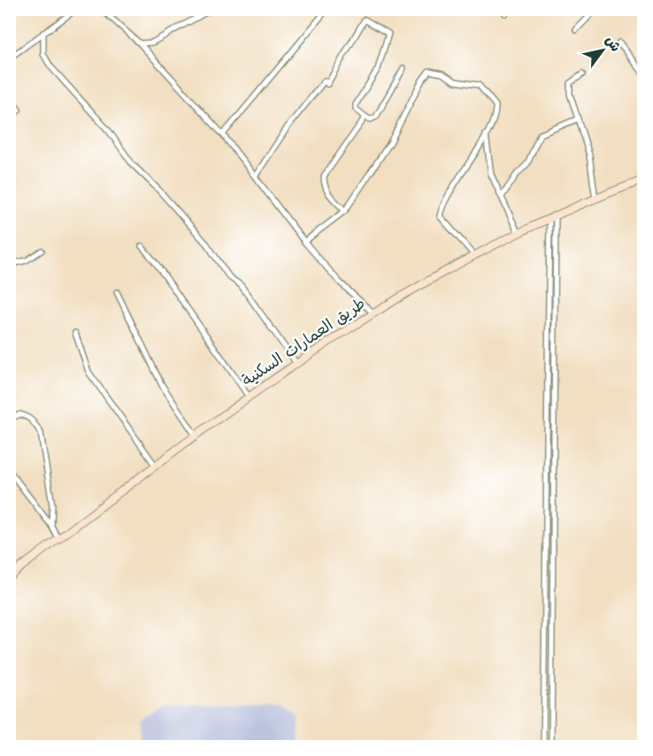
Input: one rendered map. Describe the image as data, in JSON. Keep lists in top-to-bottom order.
{
  "streets": {
    "main road": ["طريق العمارات السكنية"]
  },
  "north": "top right"
}
